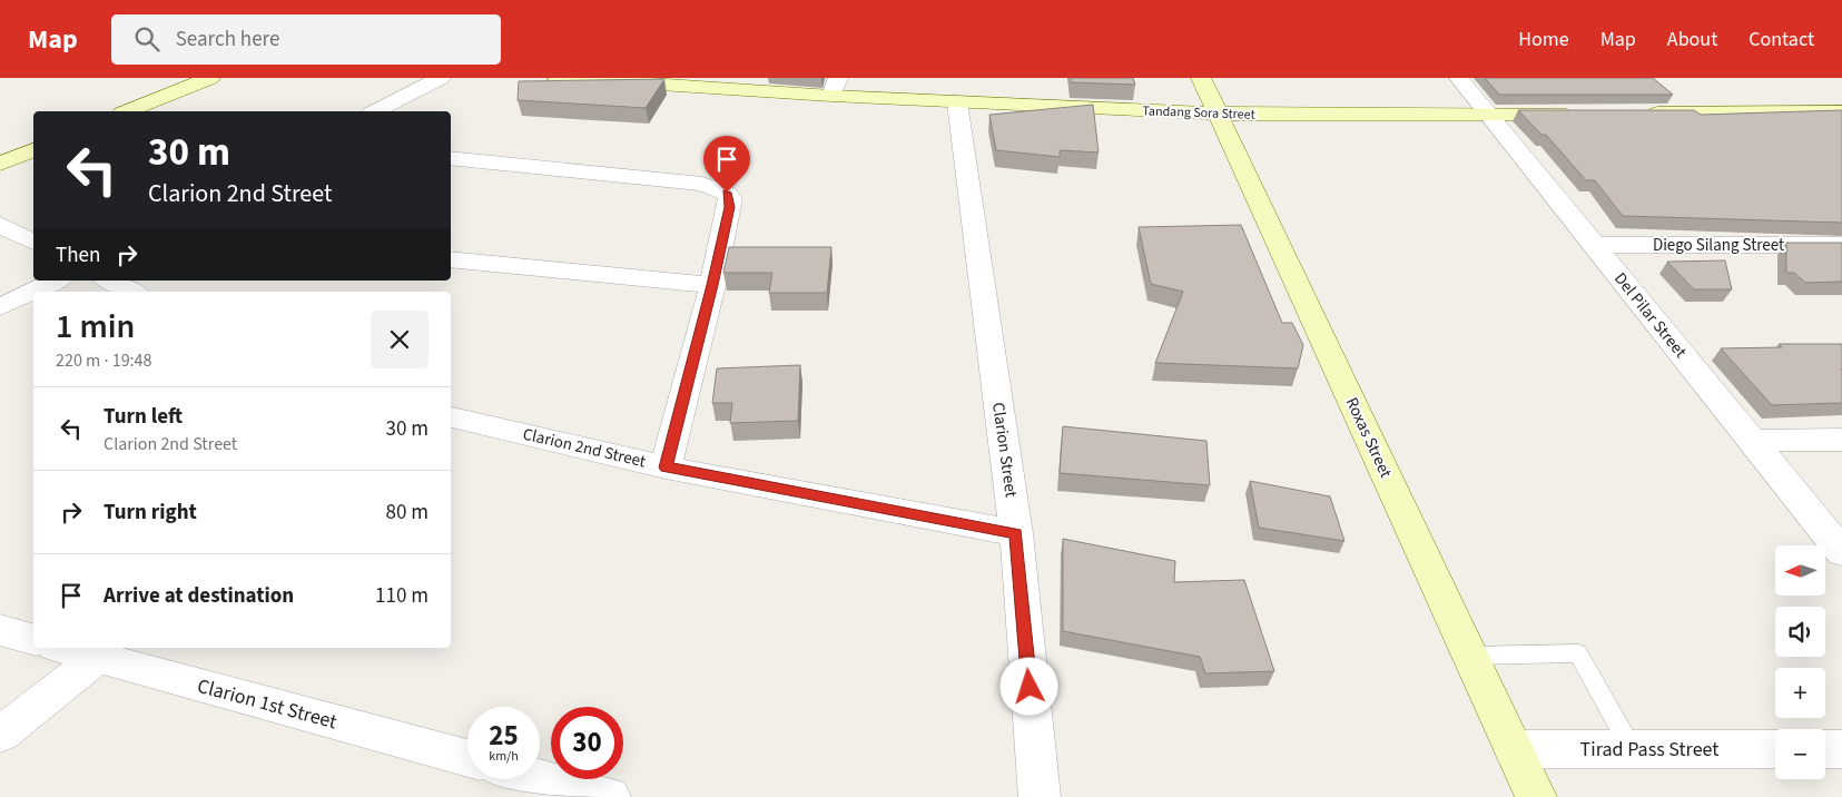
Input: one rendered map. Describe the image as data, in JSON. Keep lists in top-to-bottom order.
{
  "streets": {
    "street": [
      "Tandang Sora Street",
      "Diego Silang Street",
      "Del Pilar Street",
      "Roxas Street",
      "Clarion 2nd Street",
      "Clarion Street",
      "Clarion 1st Street",
      "Tirad Pass Street"
    ]
  },
  "crossings": [
    ["Tandang Sora Street", "Del Pilar Street"],
    ["Tandang Sora Street", "Roxas Street"],
    ["Tandang Sora Street", "Clarion Street"],
    ["Diego Silang Street", "Del Pilar Street"],
    ["Roxas Street", "Tirad Pass Street"],
    ["Clarion 2nd Street", "Clarion Street"]
  ],
  "north": "left",
  "page": {
    "header": "Map",
    "search": "Search here",
    "nav": [
      "Home",
      "Map",
      "About",
      "Contact"
    ],
    "turn": ["30 m", "Clarion 2nd Street"],
    "then": "Then",
    "heading": ["1 min", "220 m · 19:48"],
    "list": [
      {
        "name": "Turn left",
        "note": "Clarion 2nd Street",
        "value": "30 m"
      },
      {
        "name": "Turn right",
        "value": "80 m"
      },
      {
        "name": "Arrive at destination",
        "value": "110 m"
      }
    ],
    "map_buttons": ["+", "−"],
    "speed": "25 km/h",
    "limit": "30"
  }
}
